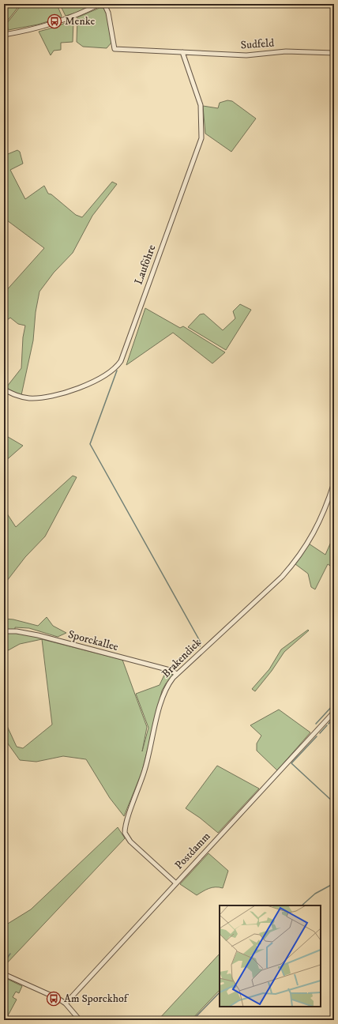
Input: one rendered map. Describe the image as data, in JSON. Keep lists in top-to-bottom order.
{
  "streets": {
    "street": [
      "Sudfeld",
      "Lauföhre",
      "Sporckallee",
      "Brakendiek",
      "Postdamm"
    ]
  },
  "crossings": [
    ["Sudfeld", "Lauföhre"],
    ["Sporckallee", "Brakendiek"],
    ["Brakendiek", "Postdamm"]
  ],
  "places": {
    "bus stop": ["Menke", "Am Sporckhof"]
  }
}
